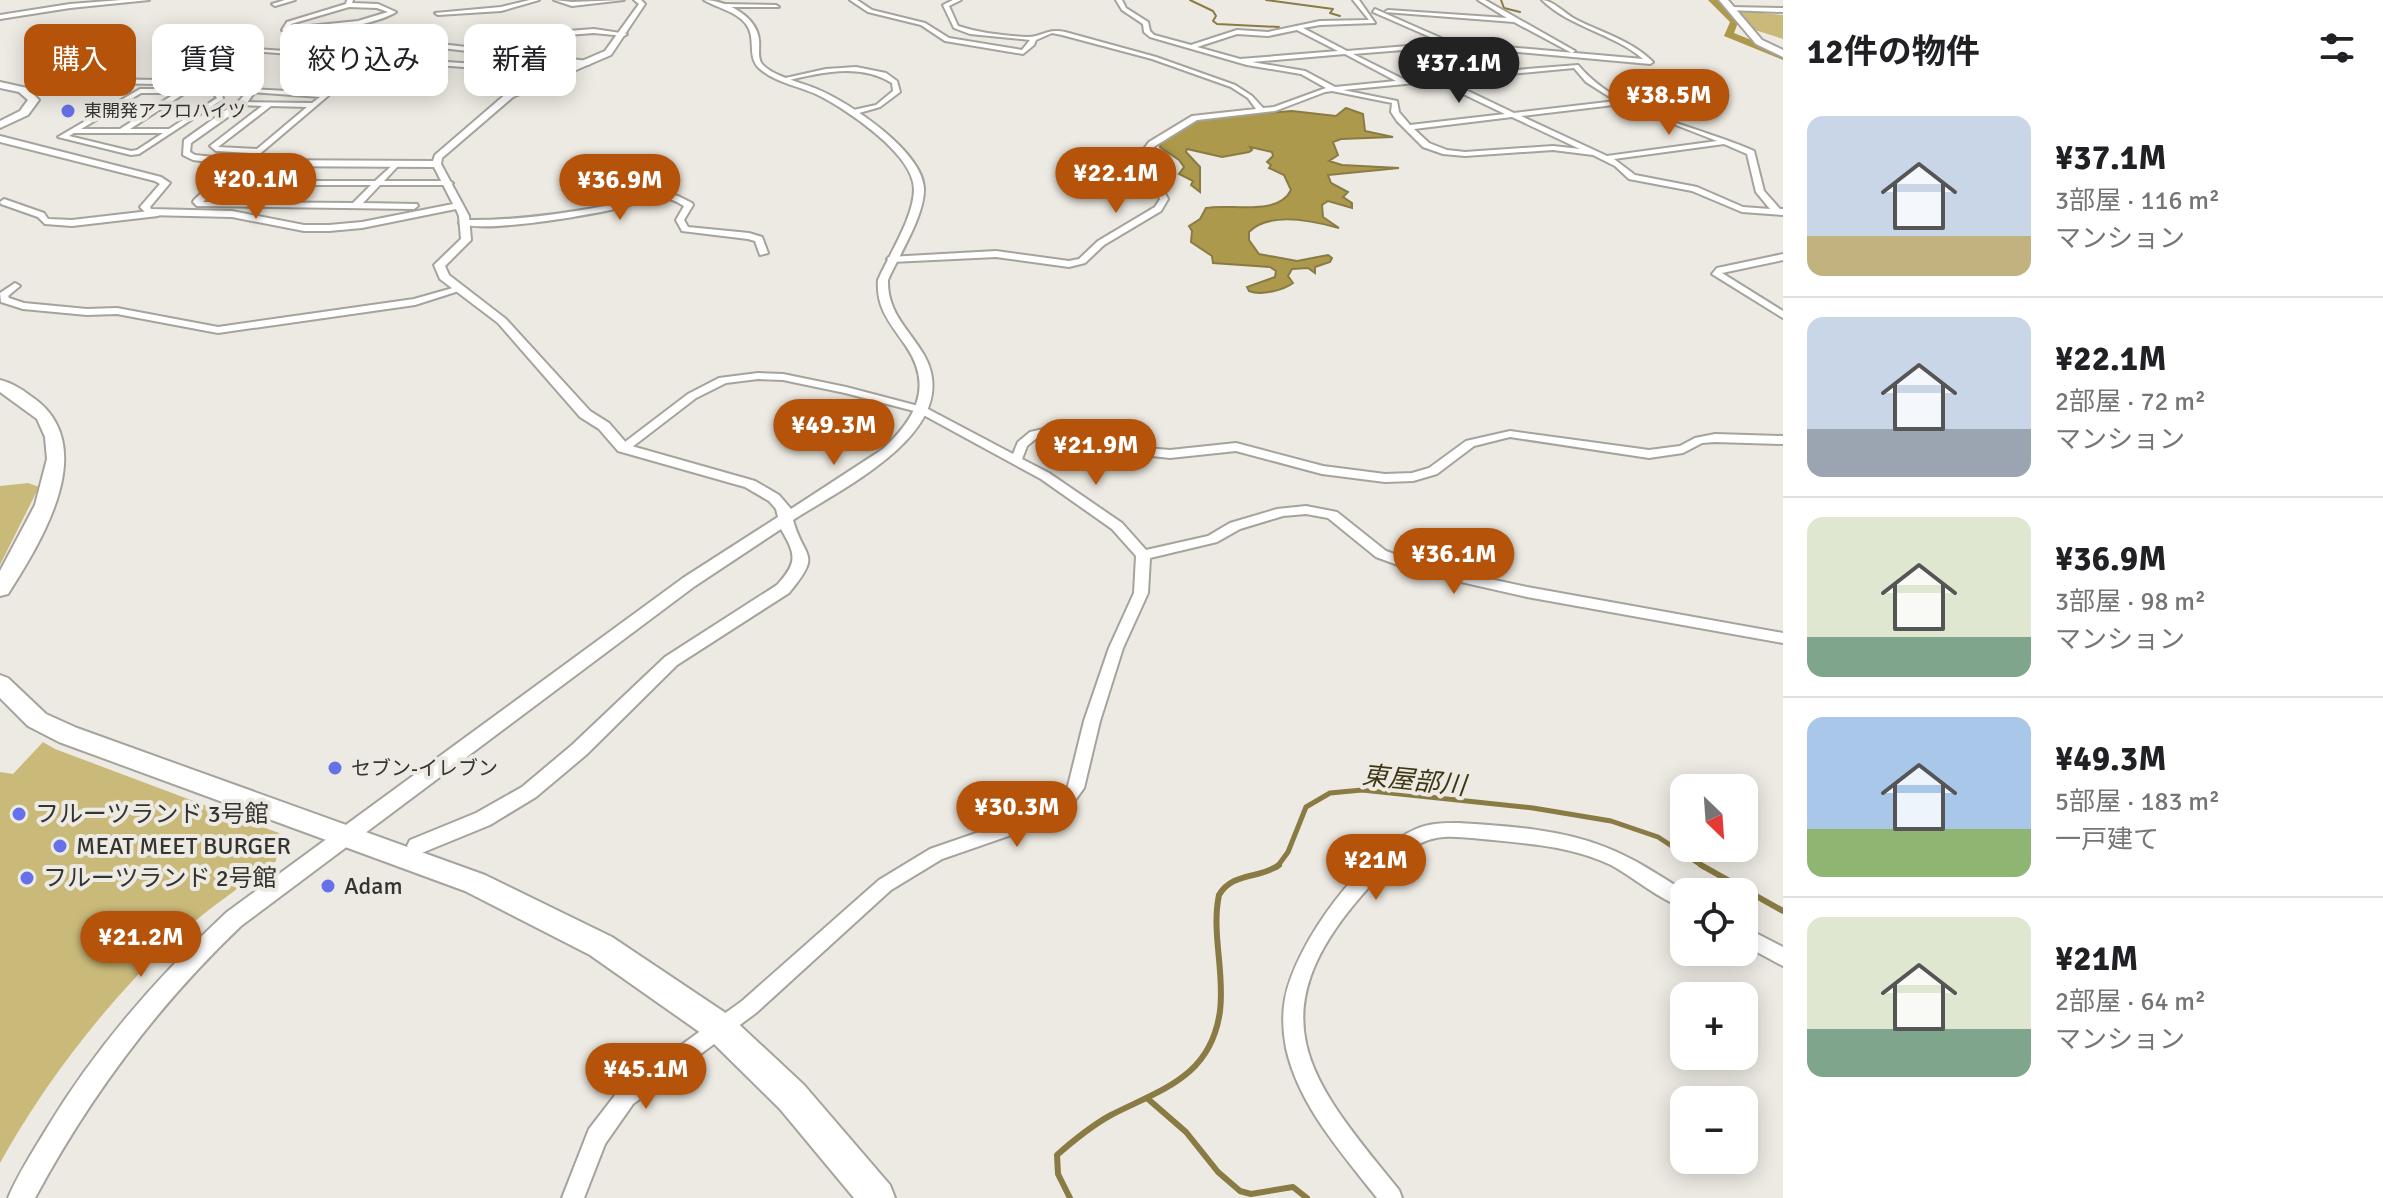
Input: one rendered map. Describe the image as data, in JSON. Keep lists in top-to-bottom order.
{
  "water": ["東屋部川"],
  "places": [
    "東開発アフロハイツ",
    "セブン-イレブン",
    "フルーツランド 3号館",
    "MEAT MEET BURGER",
    "フルーツランド 2号館",
    "Adam"
  ],
  "north": "bottom right",
  "page": {
    "heading": "12件の物件",
    "chip": [
      "購入",
      "賃貸",
      "絞り込み",
      "新着"
    ],
    "price": [
      "¥37.1M",
      "¥38.5M",
      "¥22.1M",
      "¥20.1M",
      "¥36.9M",
      "¥49.3M",
      "¥21.9M",
      "¥36.1M",
      "¥30.3M",
      "¥21M",
      "¥21.2M",
      "¥45.1M"
    ],
    "list": [
      {
        "name": "¥37.1M",
        "note": "3部屋 · 116 m² · マンション"
      },
      {
        "name": "¥22.1M",
        "note": "2部屋 · 72 m² · マンション"
      },
      {
        "name": "¥36.9M",
        "note": "3部屋 · 98 m² · マンション"
      },
      {
        "name": "¥49.3M",
        "note": "5部屋 · 183 m² · 一戸建て"
      },
      {
        "name": "¥21M",
        "note": "2部屋 · 64 m² · マンション"
      }
    ],
    "map_buttons": ["+", "−"]
  }
}
